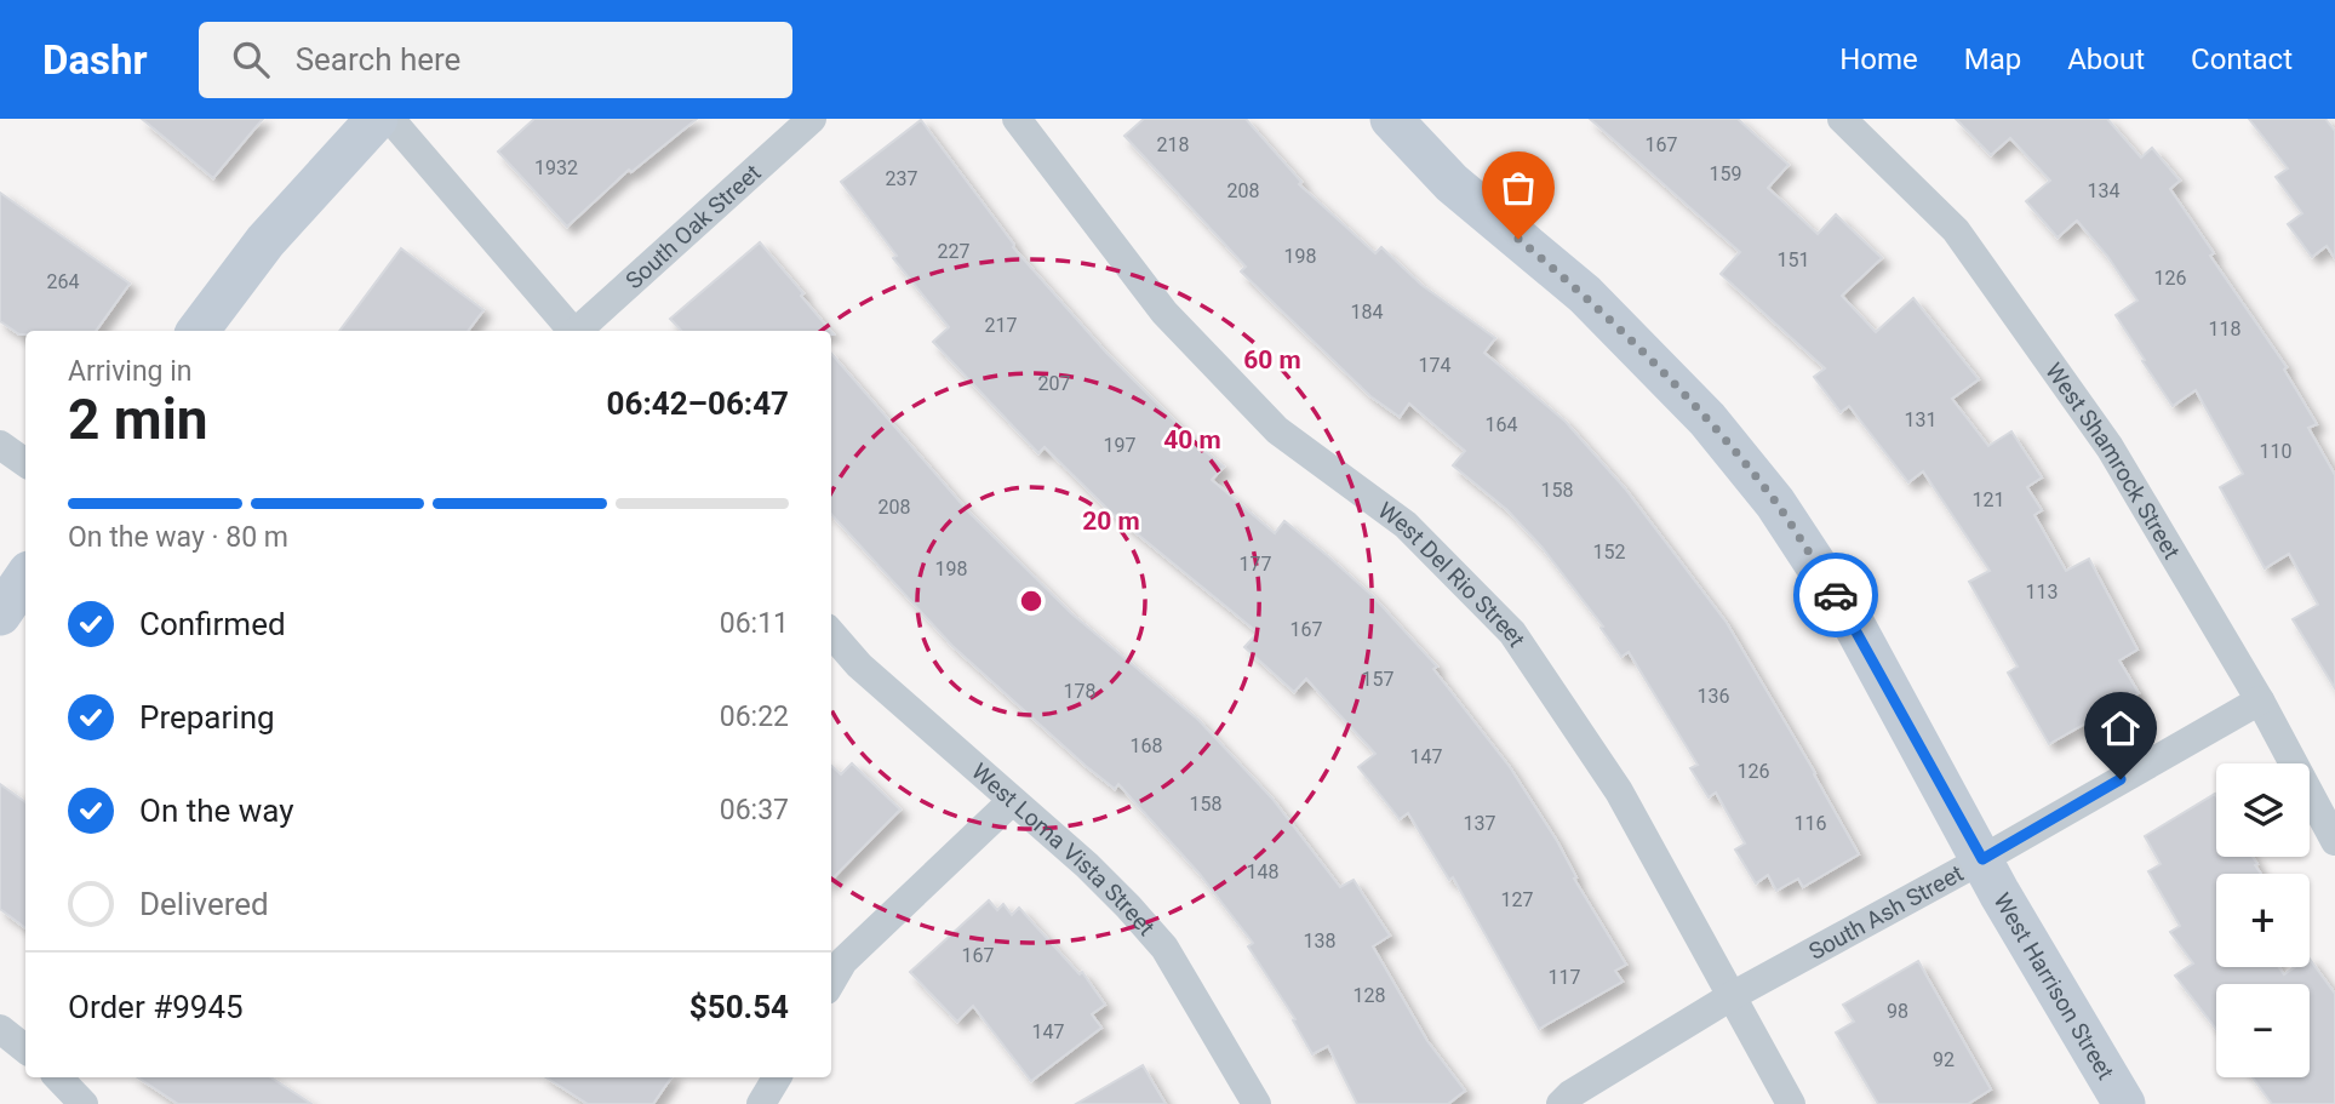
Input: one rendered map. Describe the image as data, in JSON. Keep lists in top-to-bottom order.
{
  "streets": {
    "street": [
      "South Oak Street",
      "West Shamrock Street",
      "West Del Rio Street",
      "West Loma Vista Street",
      "South Ash Street",
      "West Harrison Street"
    ]
  },
  "crossings": [
    ["West Shamrock Street", "South Ash Street"],
    ["West Del Rio Street", "South Ash Street"],
    ["South Ash Street", "West Harrison Street"]
  ],
  "house_numbers": [
    "218",
    "167",
    "1932",
    "159",
    "237",
    "208",
    "134",
    "227",
    "198",
    "151",
    "126",
    "264",
    "184",
    "217",
    "118",
    "174",
    "207",
    "131",
    "164",
    "197",
    "110",
    "158",
    "121",
    "208",
    "152",
    "177",
    "198",
    "113",
    "167",
    "157",
    "178",
    "136",
    "168",
    "147",
    "126",
    "158",
    "137",
    "116",
    "148",
    "127",
    "138",
    "167",
    "117",
    "128",
    "98",
    "147",
    "92"
  ],
  "page": {
    "header": "Dashr",
    "search": "Search here",
    "nav": [
      "Home",
      "Map",
      "About",
      "Contact"
    ],
    "heading": ["2 min", "Arriving in", "06:42–06:47"],
    "panel": ["Order #9945", "$50.54"],
    "bar": "On the way · 80 m",
    "list": [
      ["Confirmed", "06:11"],
      ["Preparing", "06:22"],
      ["On the way", "06:37"],
      "Delivered"
    ],
    "map_buttons": ["+", "−"]
  },
  "rings": ["60 m", "40 m", "20 m"]
}
